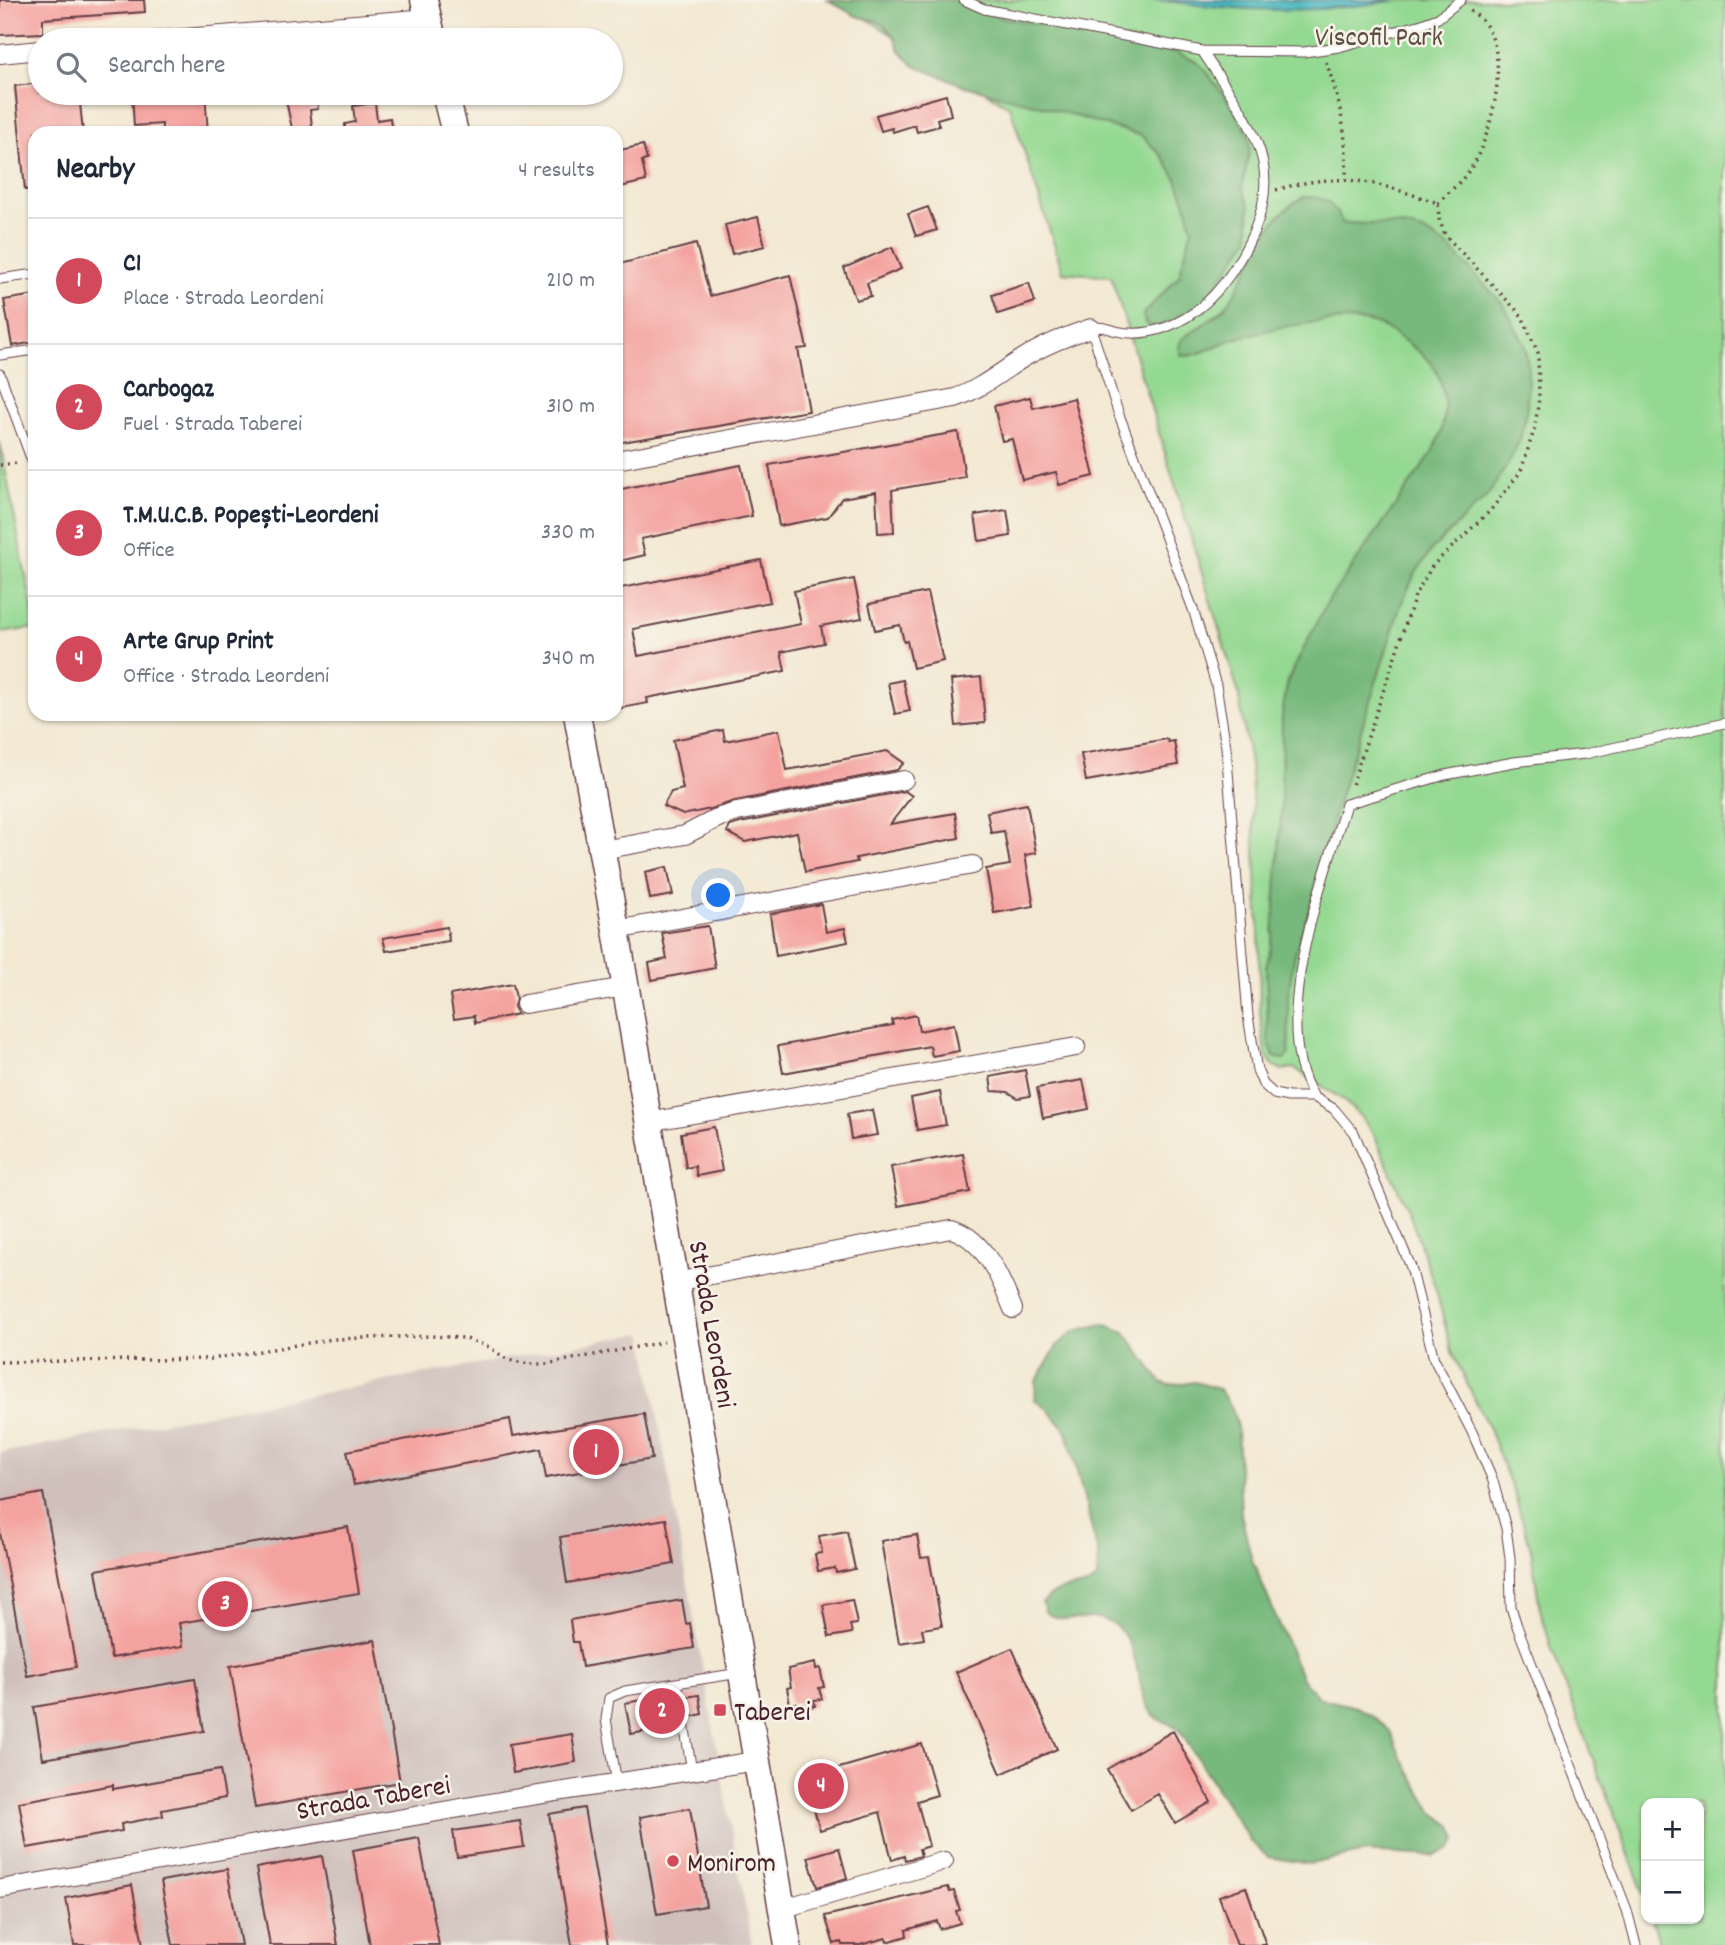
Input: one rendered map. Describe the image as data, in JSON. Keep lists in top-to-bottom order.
{
  "streets": {
    "main road": ["Strada Leordeni"],
    "street": ["Strada Taberei"]
  },
  "crossings": [
    ["Strada Leordeni", "Strada Taberei"]
  ],
  "parks": ["Viscofil Park"],
  "places": {
    "transit": ["Taberei"],
    "other": ["Monirom"]
  },
  "page": {
    "search": "Search here",
    "heading": ["Nearby", "4 results"],
    "list": [
      {
        "mark": "1",
        "name": "C1",
        "note": "Place · Strada Leordeni",
        "value": "210 m"
      },
      {
        "mark": "2",
        "name": "Carbogaz",
        "note": "Fuel · Strada Taberei",
        "value": "310 m"
      },
      {
        "mark": "3",
        "name": "T.M.U.C.B. Popești-Leordeni",
        "note": "Office",
        "value": "330 m"
      },
      {
        "mark": "4",
        "name": "Arte Grup Print",
        "note": "Office · Strada Leordeni",
        "value": "340 m"
      }
    ],
    "pins": [
      "1",
      "3",
      "2",
      "4"
    ],
    "map_buttons": ["+", "−"]
  }
}
